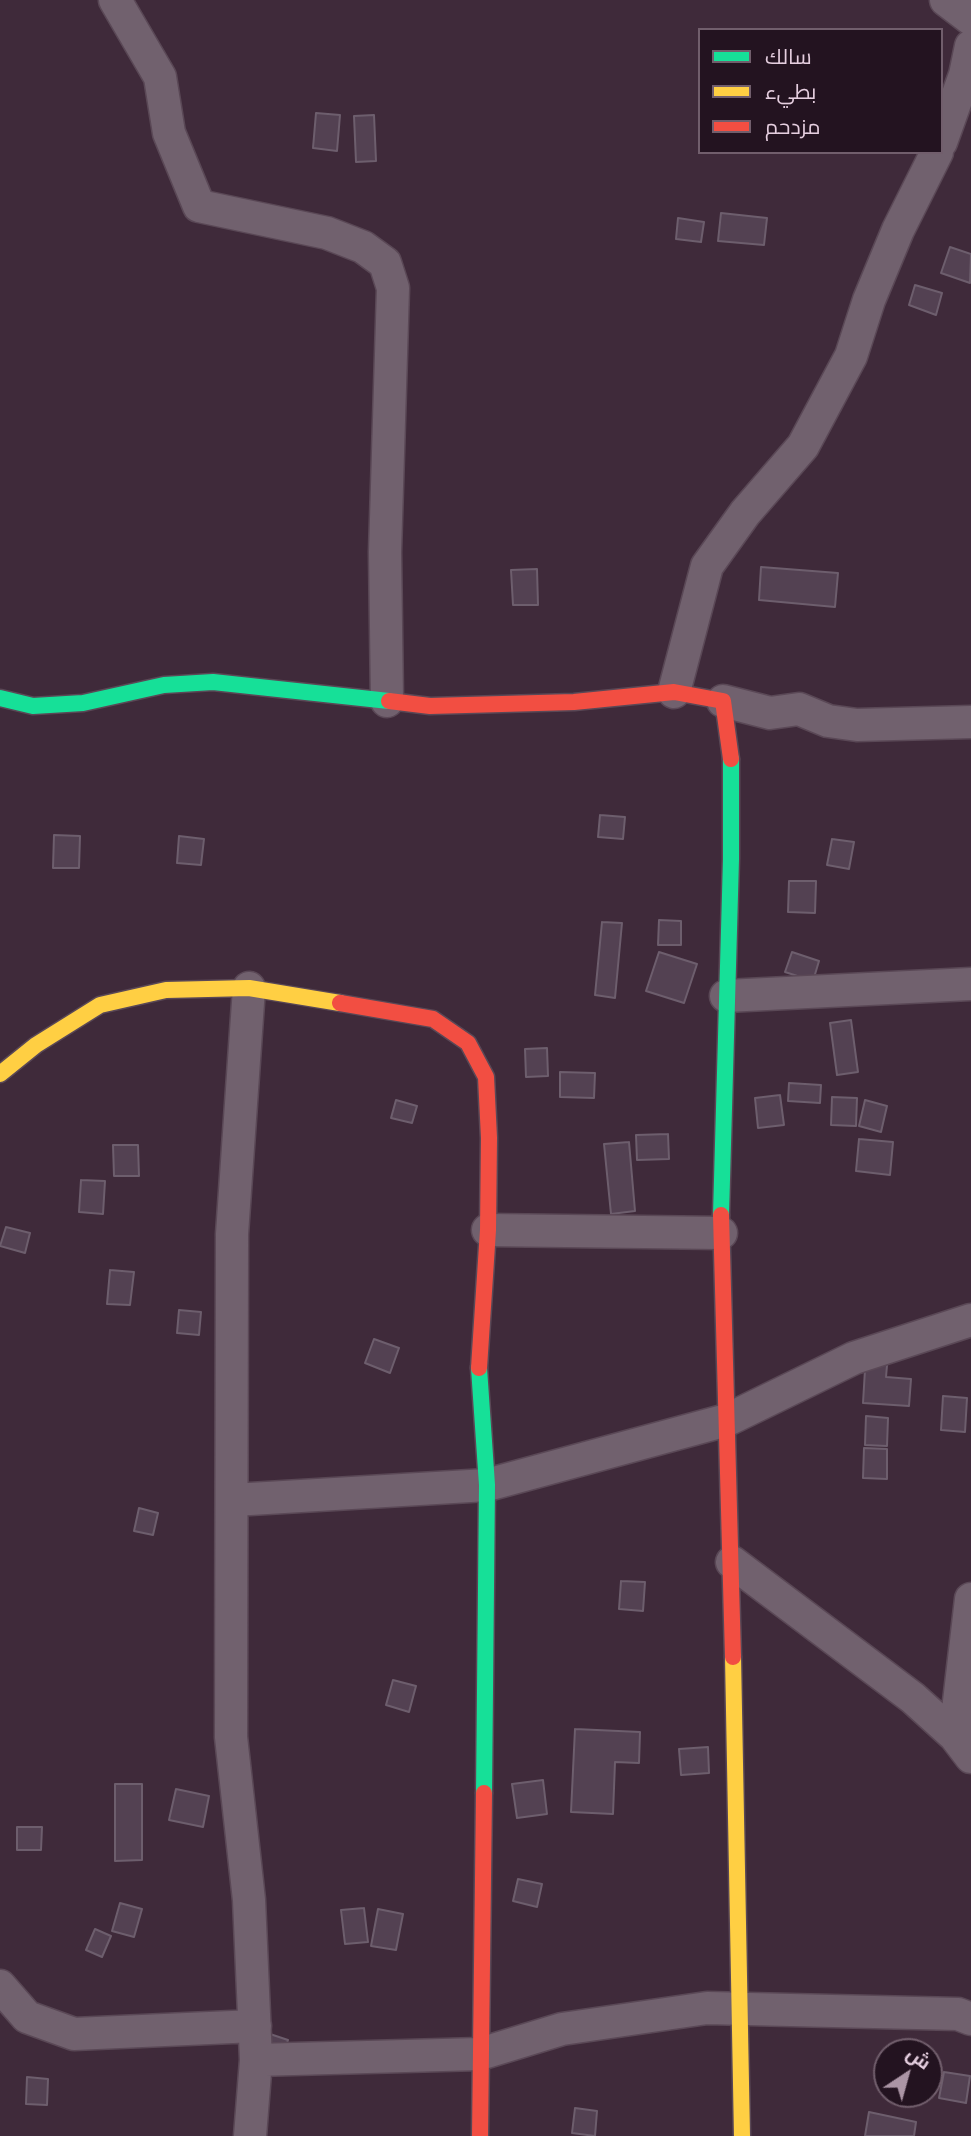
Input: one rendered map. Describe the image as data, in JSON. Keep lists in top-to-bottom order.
{
  "legend": ["سالك", "بطيء", "مزدحم"],
  "north": "top right"
}
